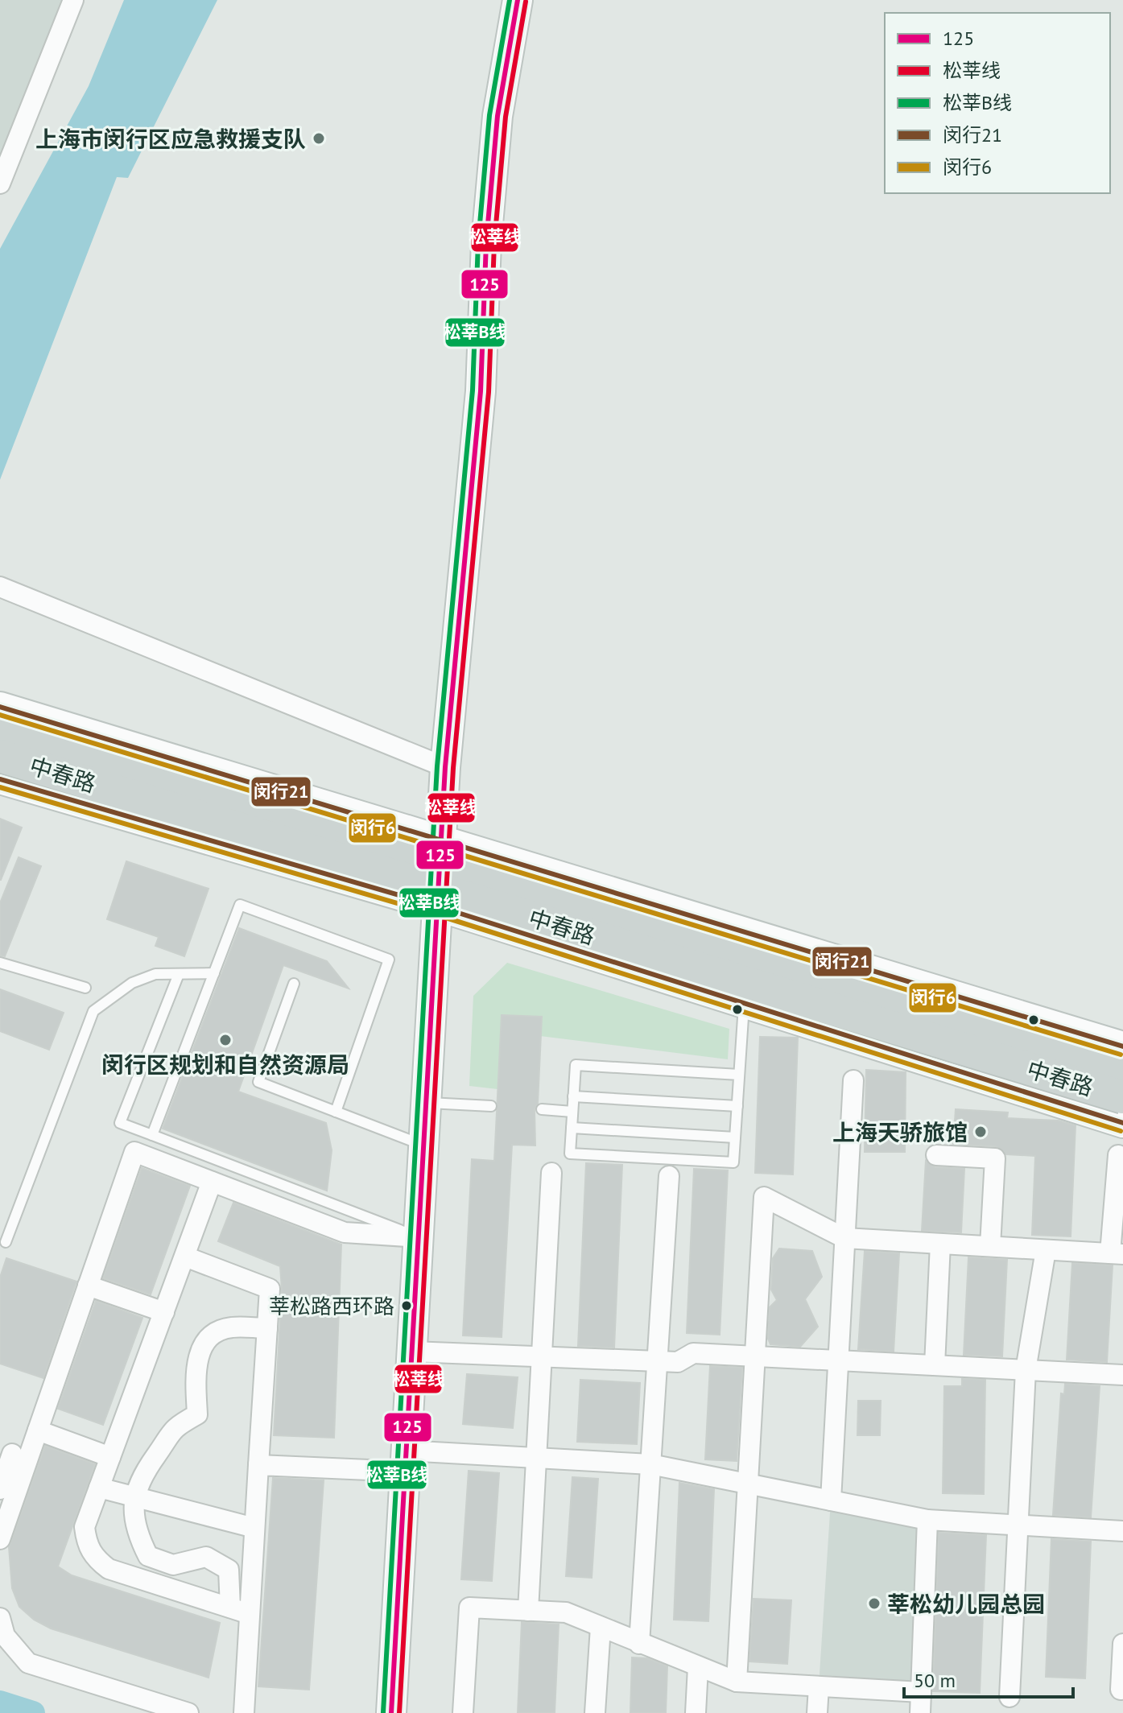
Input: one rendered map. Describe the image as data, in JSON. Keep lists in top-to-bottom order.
{
  "streets": {
    "main road": ["中春路"]
  },
  "places": [
    "上海市闵行区应急救援支队",
    "闵行区规划和自然资源局",
    "上海天骄旅馆",
    "莘松路西环路",
    "莘松幼儿园总园"
  ],
  "lines": [
    "transit line 125",
    "transit line 松莘B线",
    "transit line 松莘线",
    "transit line 闵行21",
    "transit line 闵行6"
  ],
  "legend": [
    "125",
    "松莘线",
    "松莘B线",
    "闵行21",
    "闵行6"
  ],
  "scale_bar": "50 m"
}
